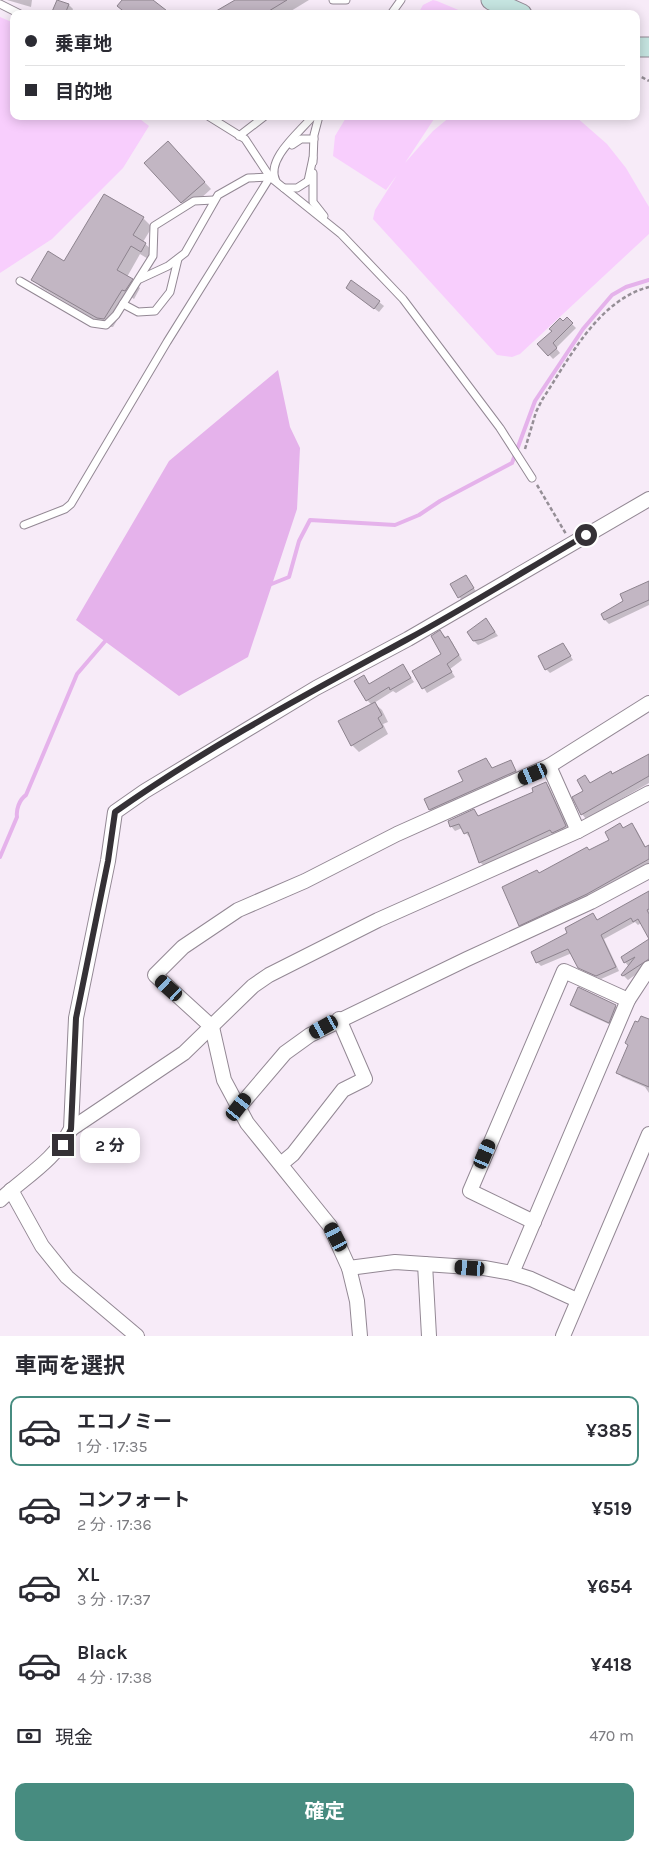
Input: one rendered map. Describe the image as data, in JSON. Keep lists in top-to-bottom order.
{
  "page": {
    "banner": ["乗車地", "目的地"],
    "bubble": "2 分",
    "heading": "車両を選択",
    "list": [
      {
        "name": "エコノミー",
        "note": "1 分 · 17:35",
        "value": "¥385"
      },
      {
        "name": "コンフォート",
        "note": "2 分 · 17:36",
        "value": "¥519"
      },
      {
        "name": "XL",
        "note": "3 分 · 17:37",
        "value": "¥654"
      },
      {
        "name": "Black",
        "note": "4 分 · 17:38",
        "value": "¥418"
      }
    ],
    "pay": ["現金", "470 m"],
    "buttons": "確定"
  }
}
